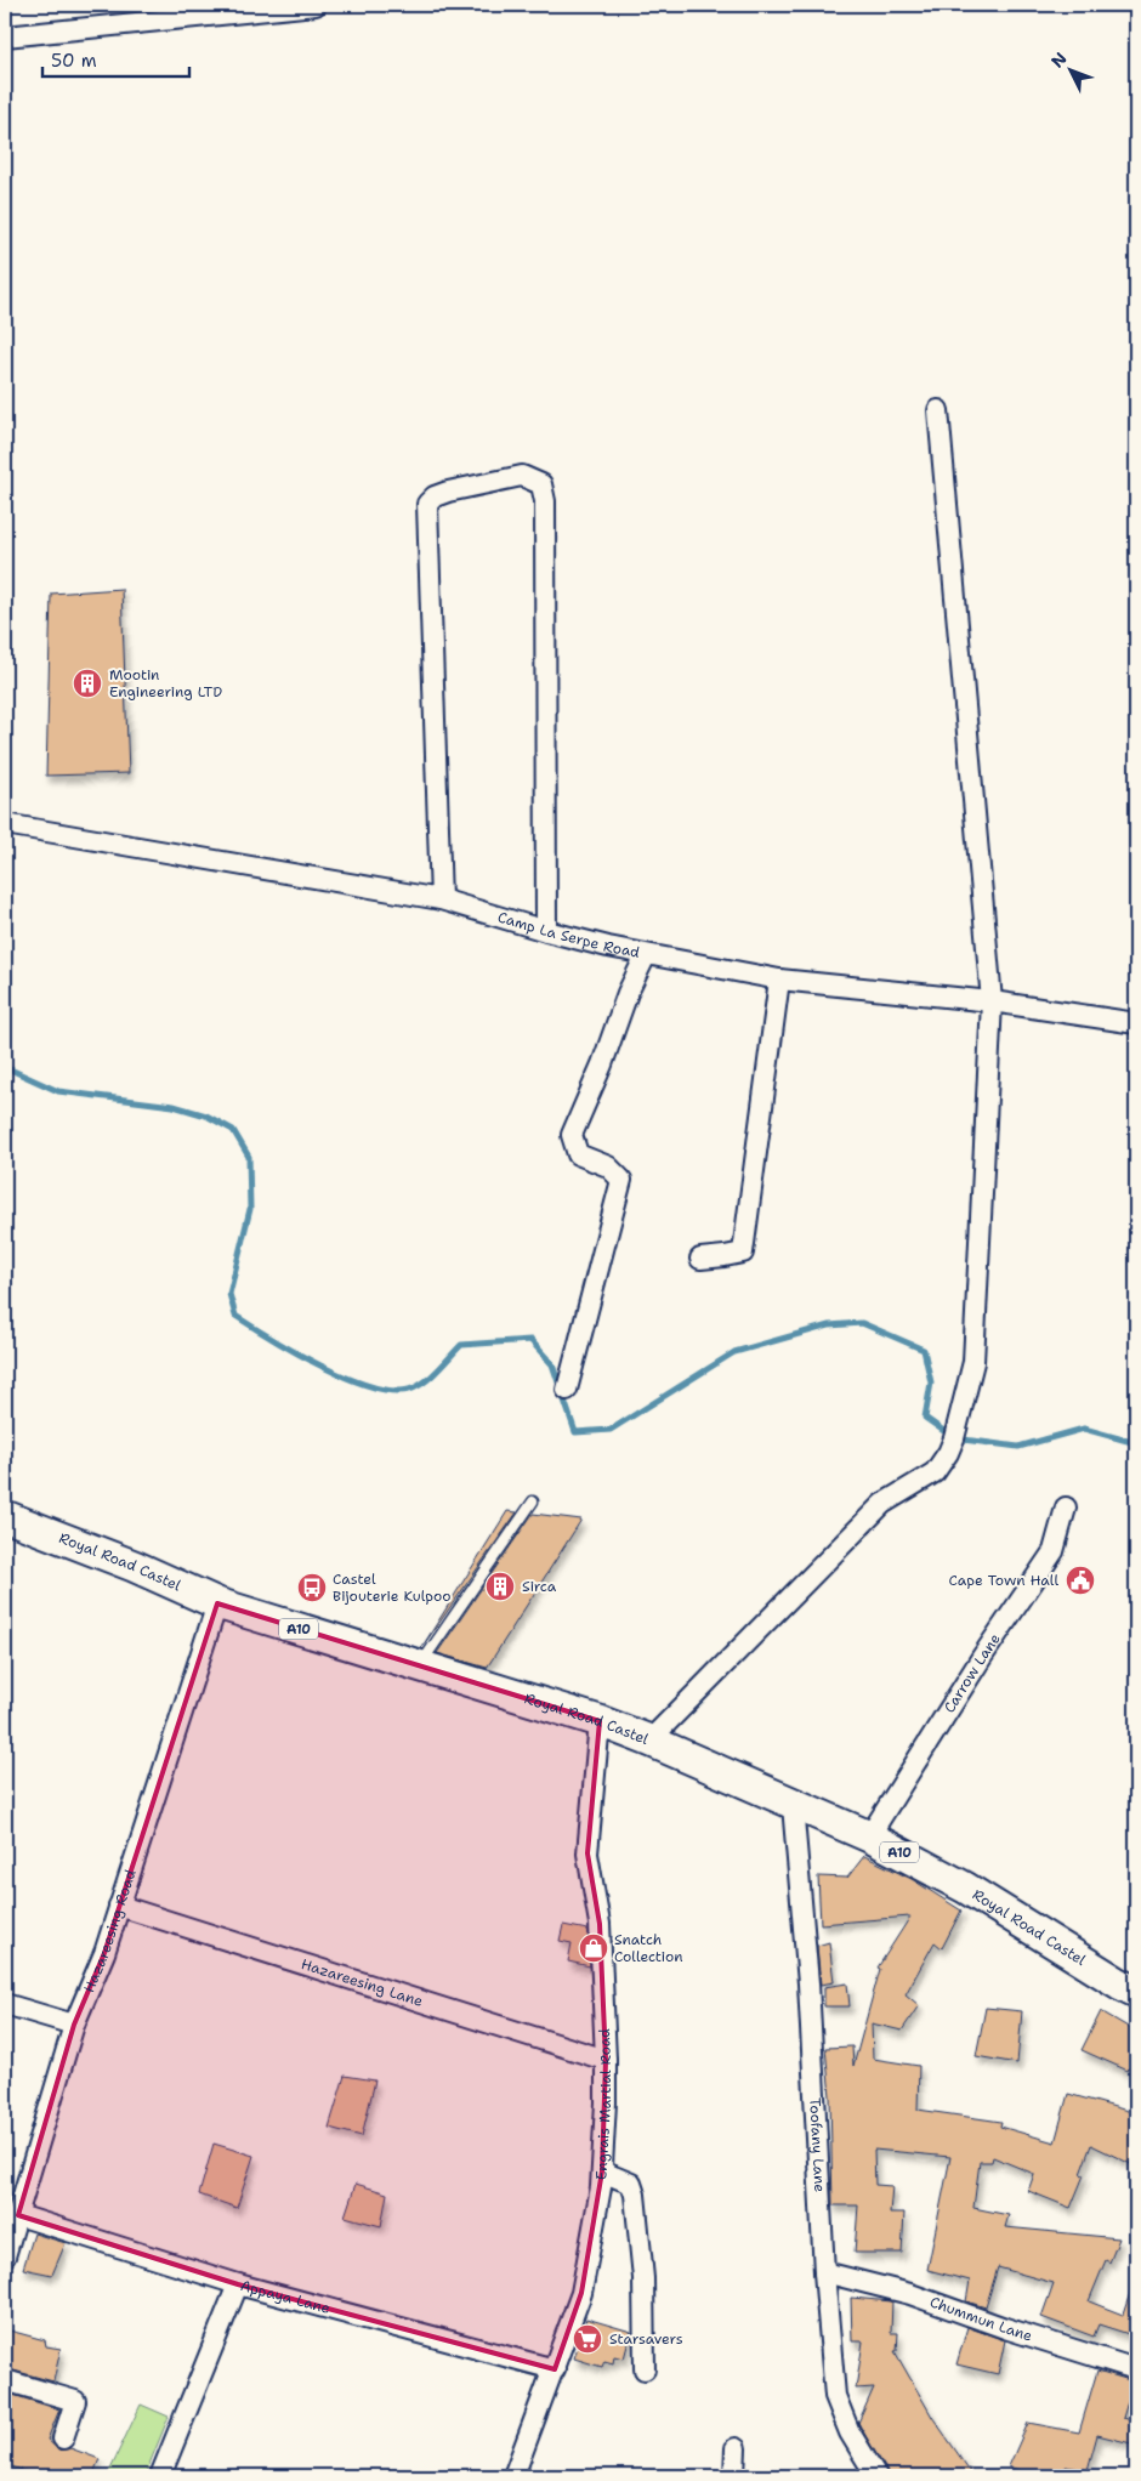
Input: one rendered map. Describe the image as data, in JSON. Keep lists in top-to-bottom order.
{
  "streets": {
    "main road": ["Royal Road Castel", "A10"],
    "street": [
      "Camp La Serpe Road",
      "Carrow Lane",
      "Hazareesing Road",
      "Hazareesing Lane",
      "Engrais Martial Road",
      "Toofany Lane",
      "Appaya Lane",
      "Chummun Lane"
    ]
  },
  "crossings": [
    ["Royal Road Castel", "Carrow Lane"],
    ["Royal Road Castel", "Hazareesing Road"],
    ["Royal Road Castel", "Engrais Martial Road"],
    ["Royal Road Castel", "Toofany Lane"],
    ["Hazareesing Road", "Hazareesing Lane"],
    ["Hazareesing Road", "Appaya Lane"],
    ["Hazareesing Lane", "Engrais Martial Road"],
    ["Engrais Martial Road", "Appaya Lane"],
    ["Toofany Lane", "Chummun Lane"]
  ],
  "places": {
    "building": ["Mootin Engineering LTD", "Sirca"],
    "public building": ["Cape Town Hall"],
    "bus stop": ["Castel Bijouterie Kulpoo"],
    "shop": ["Snatch Collection"],
    "supermarket": ["Starsavers"]
  },
  "scale_bar": "50 m",
  "north": "top left"
}
